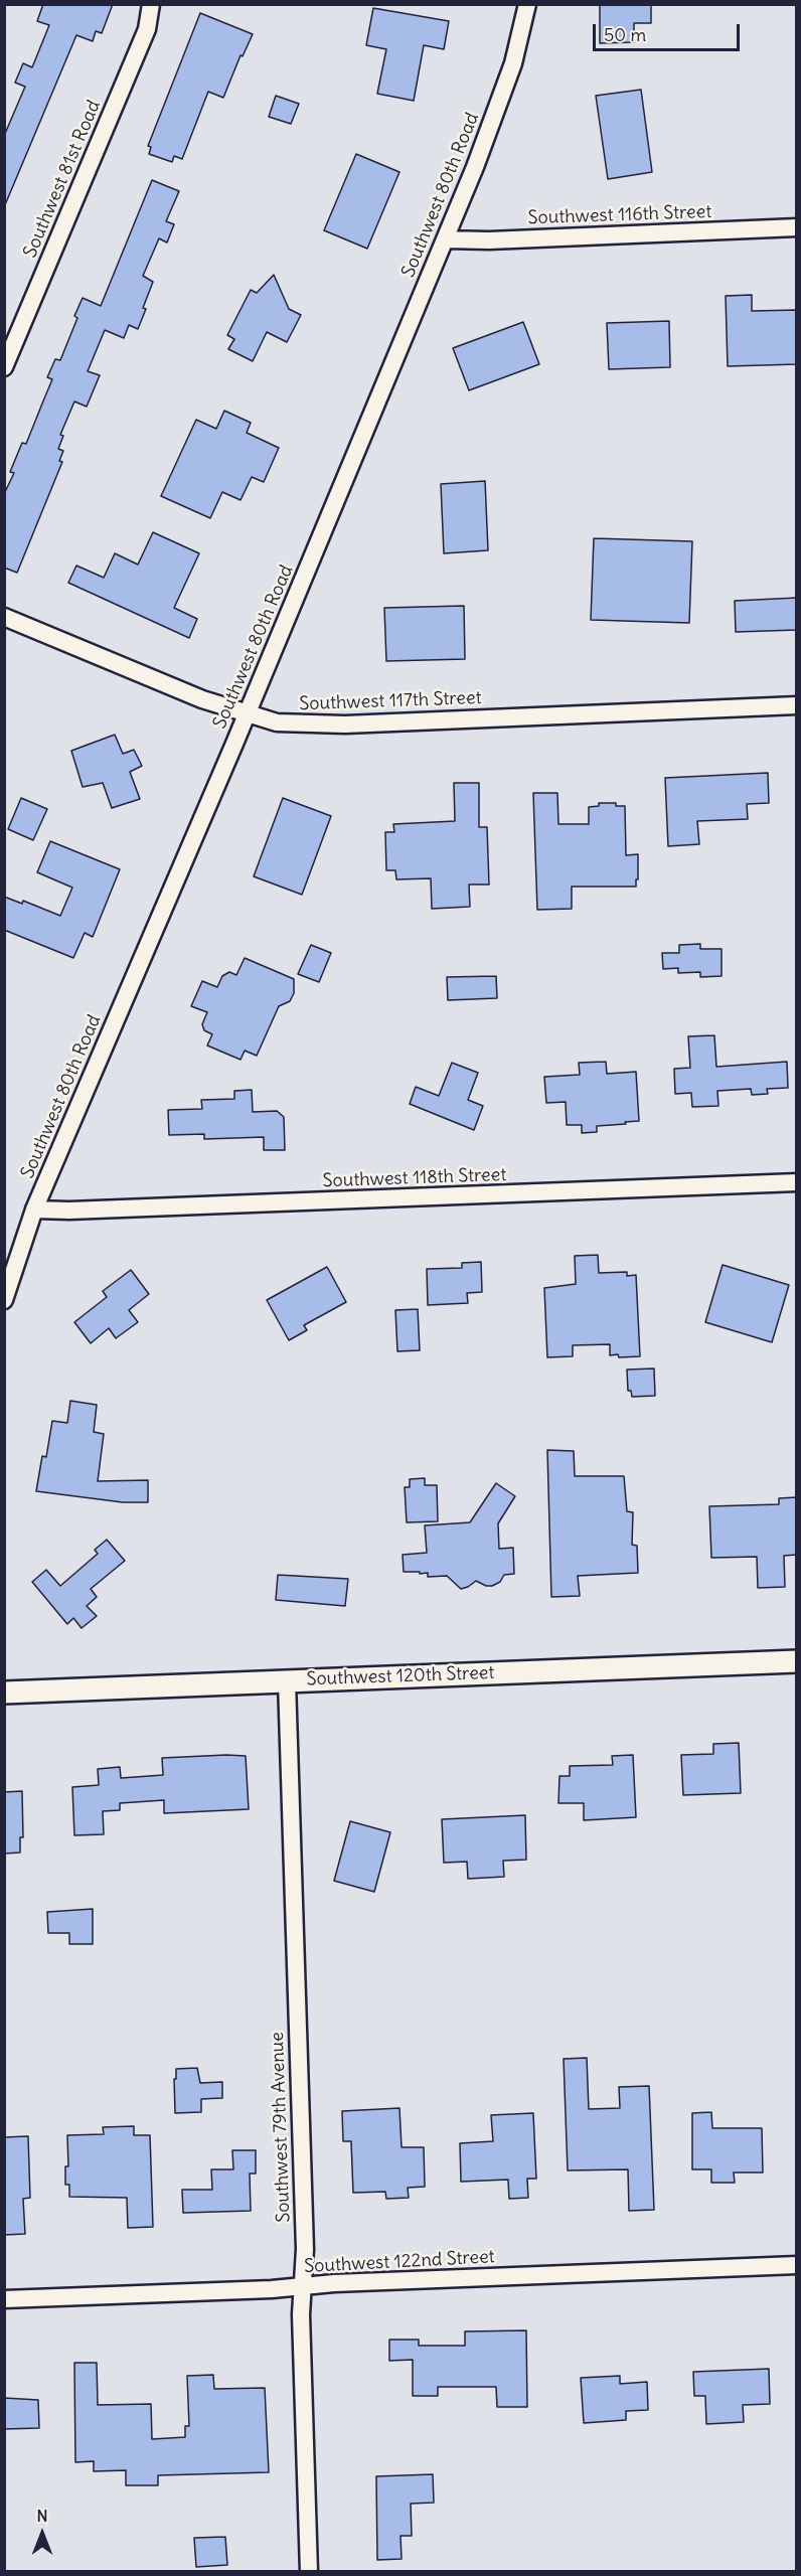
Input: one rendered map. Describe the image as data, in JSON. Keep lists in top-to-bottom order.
{
  "streets": {
    "street": [
      "Southwest 81st Road",
      "Southwest 80th Road",
      "Southwest 116th Street",
      "Southwest 117th Street",
      "Southwest 118th Street",
      "Southwest 120th Street",
      "Southwest 79th Avenue",
      "Southwest 122nd Street"
    ]
  },
  "crossings": [
    ["Southwest 80th Road", "Southwest 116th Street"],
    ["Southwest 80th Road", "Southwest 117th Street"],
    ["Southwest 80th Road", "Southwest 118th Street"],
    ["Southwest 120th Street", "Southwest 79th Avenue"],
    ["Southwest 79th Avenue", "Southwest 122nd Street"]
  ],
  "scale_bar": "50 m",
  "north": "top"
}
